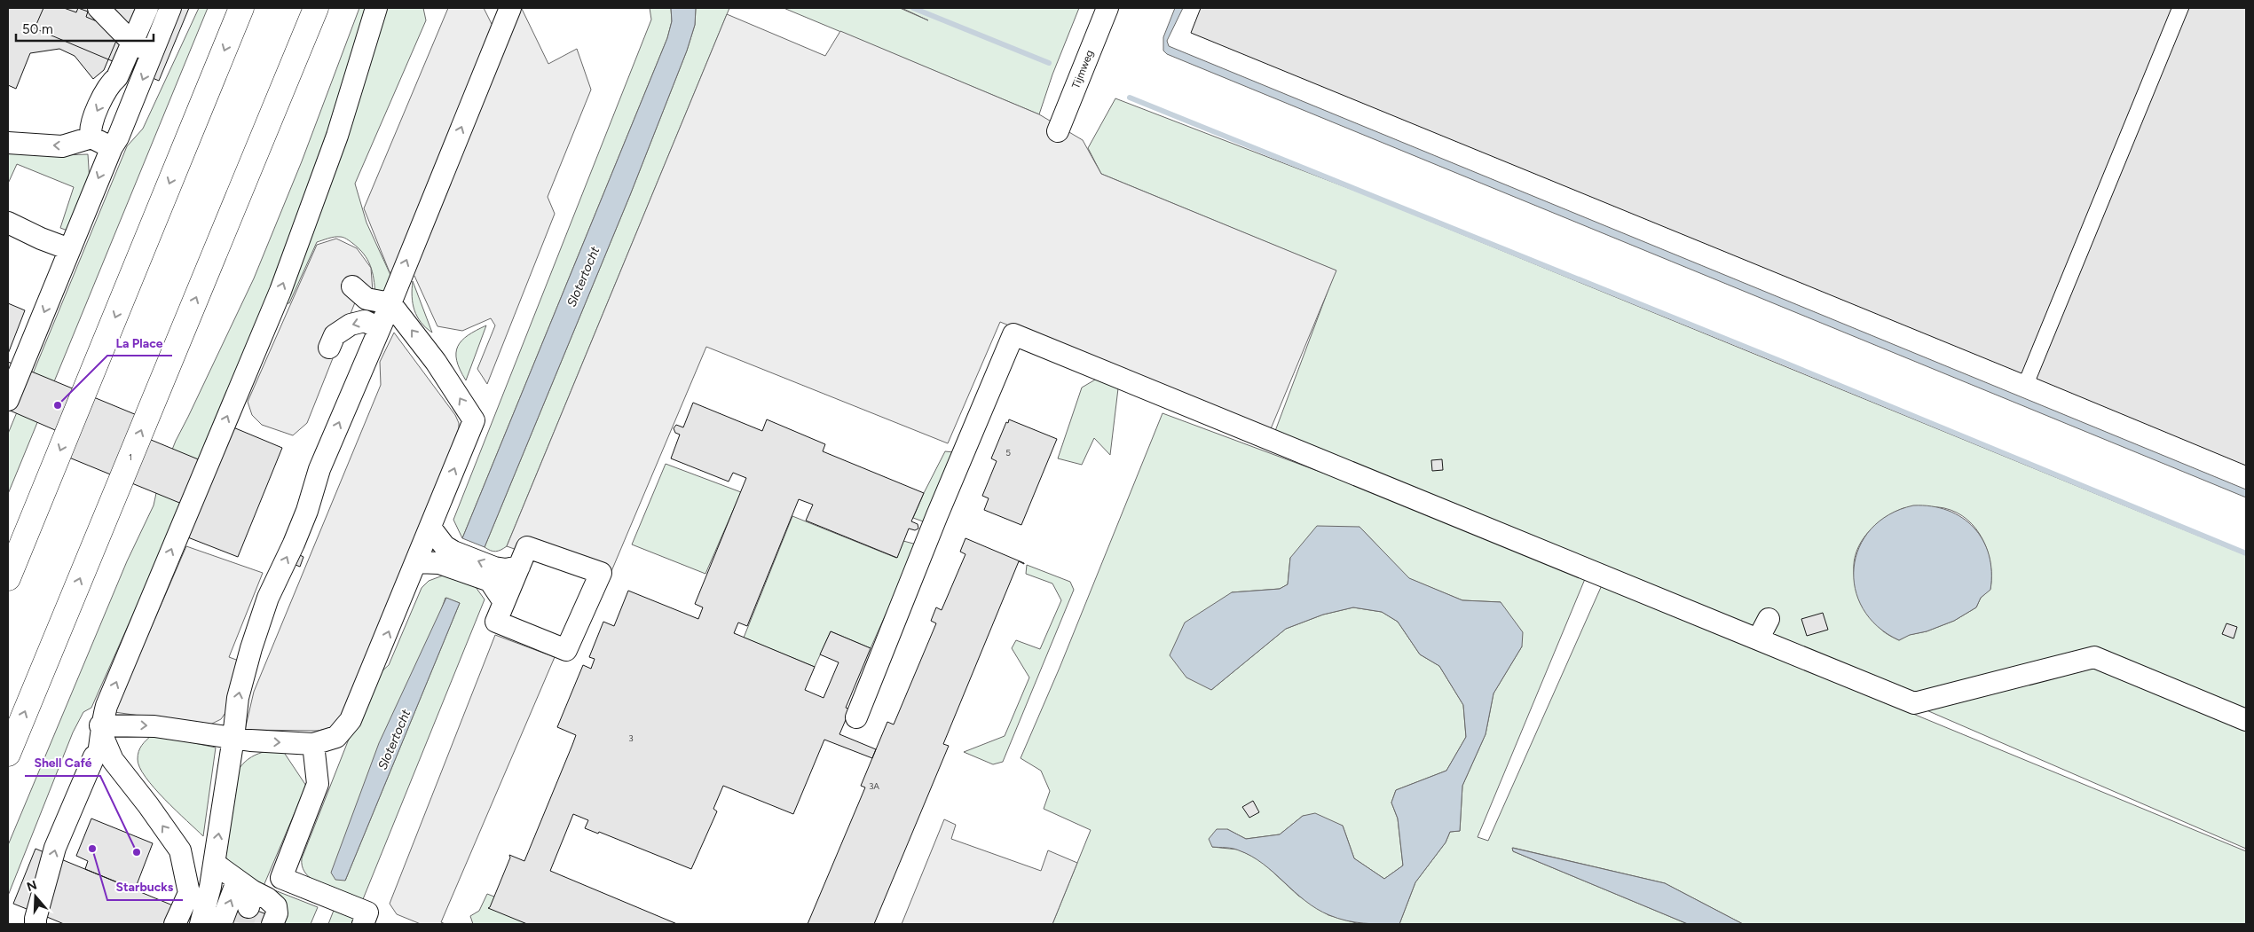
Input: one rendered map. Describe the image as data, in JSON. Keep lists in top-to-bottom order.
{
  "streets": {
    "street": ["Tijmweg"]
  },
  "water": ["Slotertocht"],
  "places": ["La Place", "Starbucks", "Shell Café"],
  "house_numbers": [
    "5",
    "1",
    "3",
    "3A"
  ],
  "scale_bar": "50 m",
  "north": "top"
}
